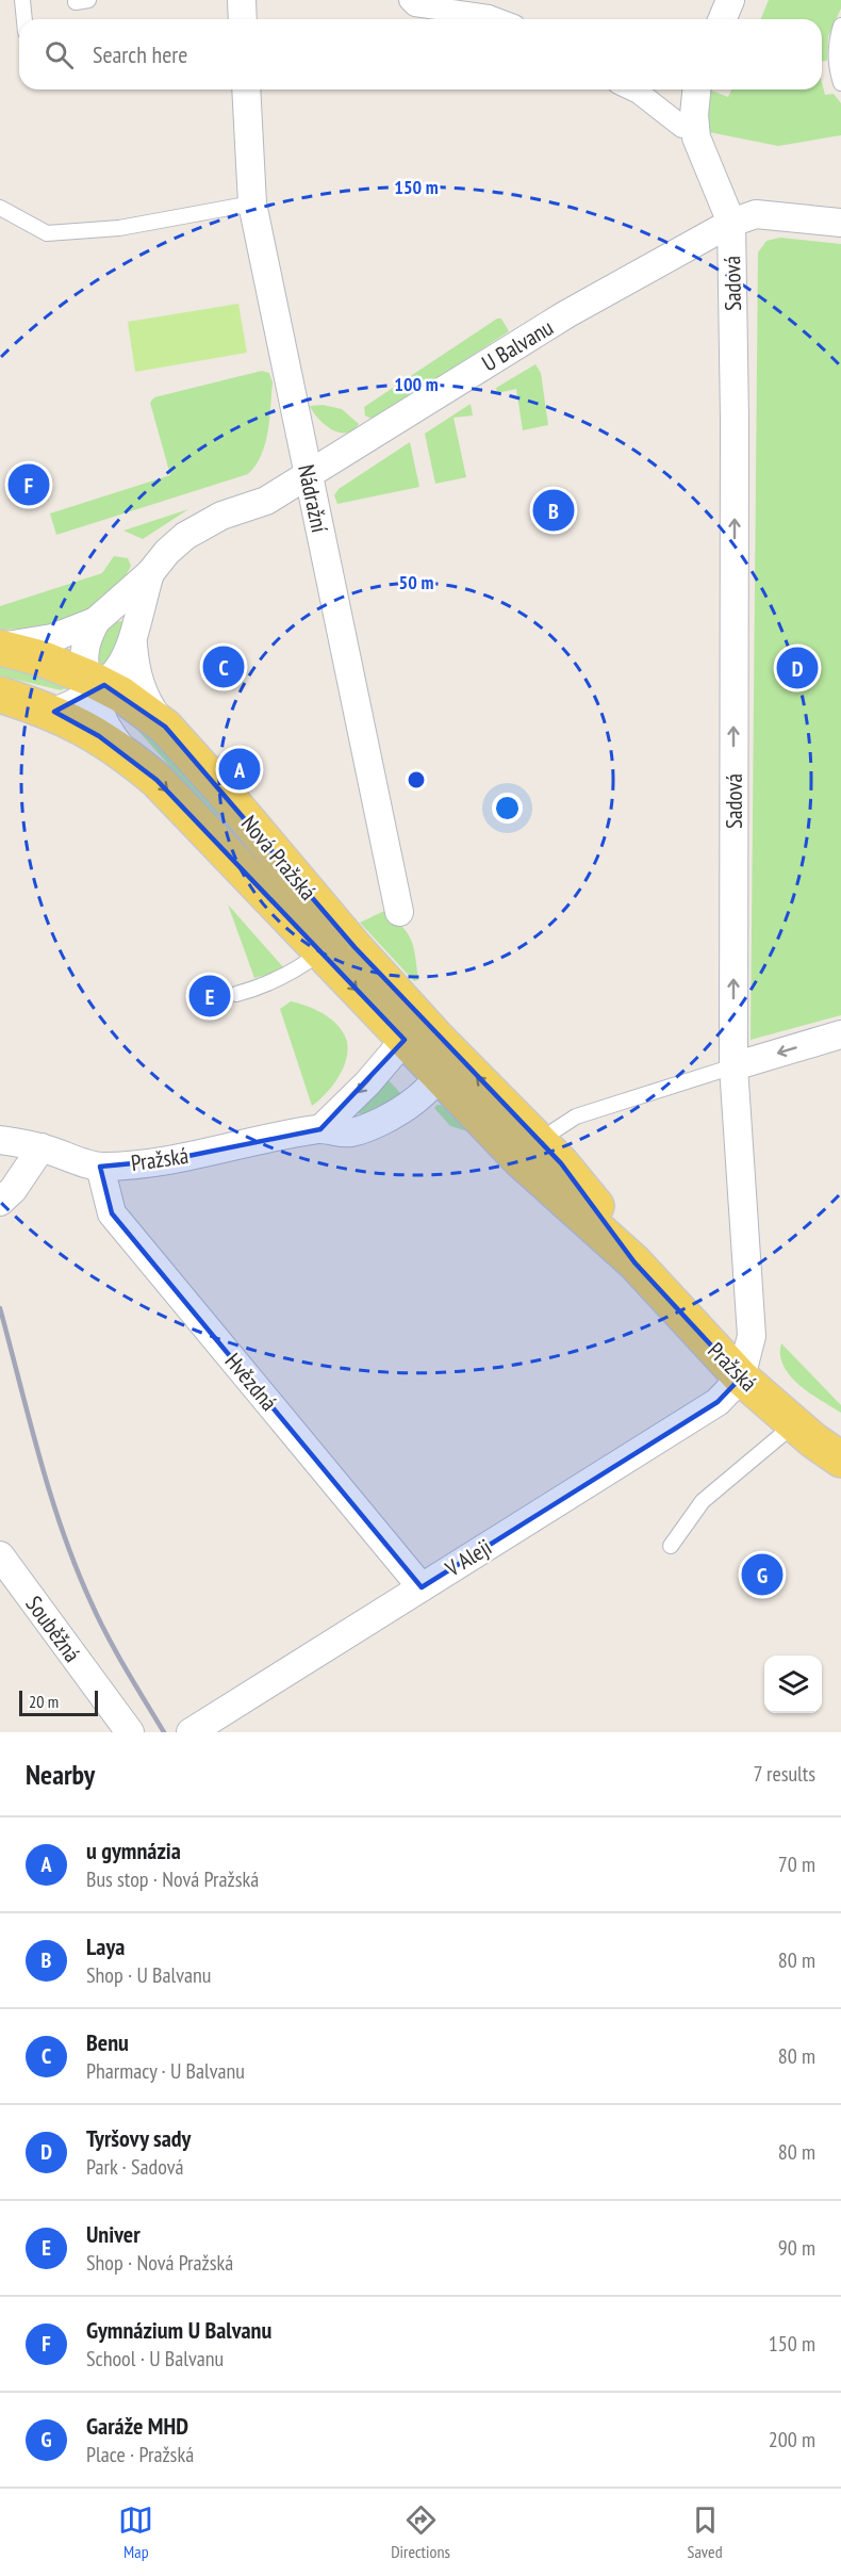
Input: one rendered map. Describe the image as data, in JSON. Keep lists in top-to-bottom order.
{
  "streets": {
    "main road": ["Nová Pražská", "Pražská"],
    "street": [
      "Sadová",
      "U Balvanu",
      "Nádražní",
      "Hvězdná",
      "V Aleji",
      "Souběžná"
    ]
  },
  "crossings": [
    ["Sadová", "U Balvanu"],
    ["Sadová", "Pražská"],
    ["Sadová", "V Aleji"],
    ["U Balvanu", "Nádražní"],
    ["U Balvanu", "Nová Pražská"],
    ["Nová Pražská", "Pražská"],
    ["Pražská", "Hvězdná"],
    ["Pražská", "V Aleji"],
    ["Hvězdná", "V Aleji"]
  ],
  "one_way": ["Sadová"],
  "scale_bar": "20 m",
  "page": {
    "search": "Search here",
    "pins": [
      "F",
      "B",
      "C",
      "D",
      "A",
      "E",
      "G"
    ],
    "scale": "20 m",
    "heading": ["Nearby", "7 results"],
    "list": [
      {
        "mark": "A",
        "name": "u gymnázia",
        "note": "Bus stop · Nová Pražská",
        "value": "70 m"
      },
      {
        "mark": "B",
        "name": "Laya",
        "note": "Shop · U Balvanu",
        "value": "80 m"
      },
      {
        "mark": "C",
        "name": "Benu",
        "note": "Pharmacy · U Balvanu",
        "value": "80 m"
      },
      {
        "mark": "D",
        "name": "Tyršovy sady",
        "note": "Park · Sadová",
        "value": "80 m"
      },
      {
        "mark": "E",
        "name": "Univer",
        "note": "Shop · Nová Pražská",
        "value": "90 m"
      },
      {
        "mark": "F",
        "name": "Gymnázium U Balvanu",
        "note": "School · U Balvanu",
        "value": "150 m"
      },
      {
        "mark": "G",
        "name": "Garáže MHD",
        "note": "Place · Pražská",
        "value": "200 m"
      }
    ],
    "nav": ["Map", "Directions", "Saved"]
  },
  "rings": ["150 m", "100 m", "50 m"]
}
